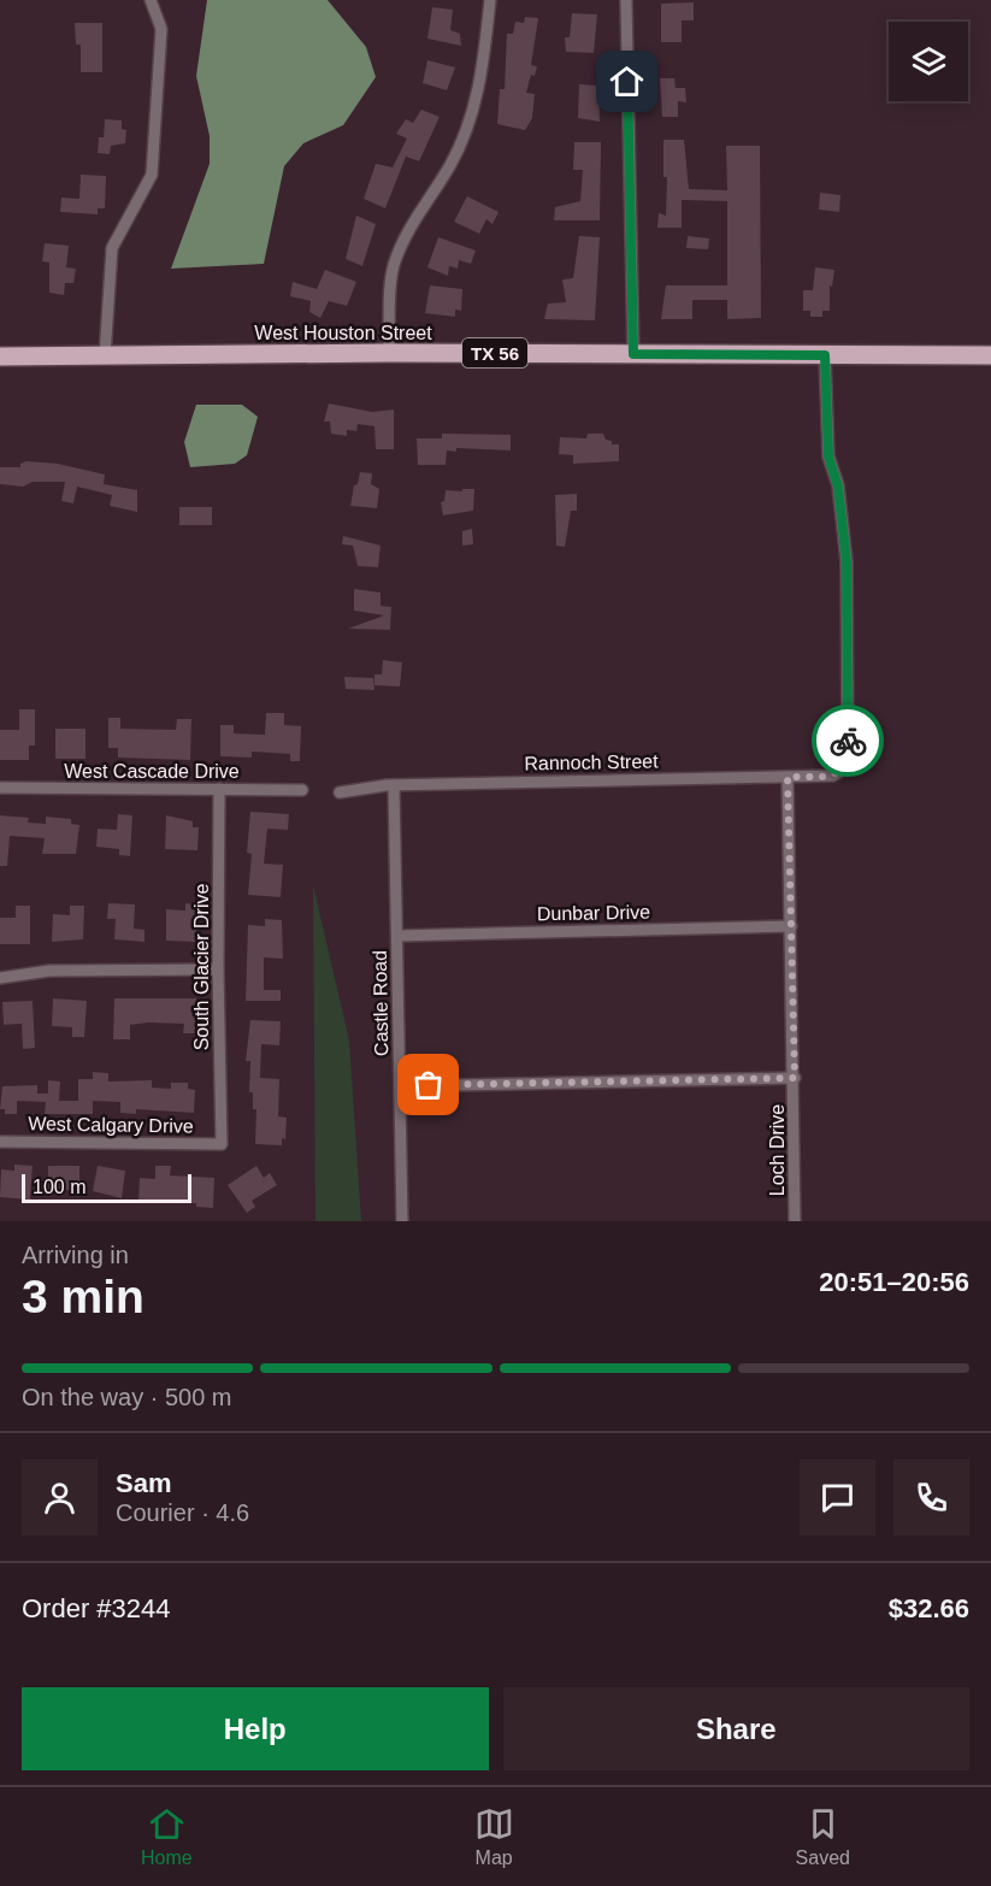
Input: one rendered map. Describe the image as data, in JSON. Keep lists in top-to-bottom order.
{
  "streets": {
    "main road": ["West Houston Street", "TX 56"],
    "street": [
      "Rannoch Street",
      "West Cascade Drive",
      "Dunbar Drive",
      "South Glacier Drive",
      "Castle Road",
      "West Calgary Drive",
      "Loch Drive"
    ]
  },
  "crossings": [
    ["West Houston Street", "Rannoch Street"],
    ["Rannoch Street", "Castle Road"],
    ["Rannoch Street", "Loch Drive"],
    ["West Cascade Drive", "South Glacier Drive"],
    ["Dunbar Drive", "Castle Road"],
    ["Dunbar Drive", "Loch Drive"],
    ["South Glacier Drive", "West Calgary Drive"]
  ],
  "scale_bar": "100 m",
  "page": {
    "scale": "100 m",
    "heading": ["3 min", "Arriving in", "20:51–20:56"],
    "panel": [
      "Sam",
      "Courier · 4.6",
      "Order #3244",
      "$32.66"
    ],
    "bar": "On the way · 500 m",
    "buttons": ["Help", "Share"],
    "tabs": ["Home", "Map", "Saved"]
  }
}
